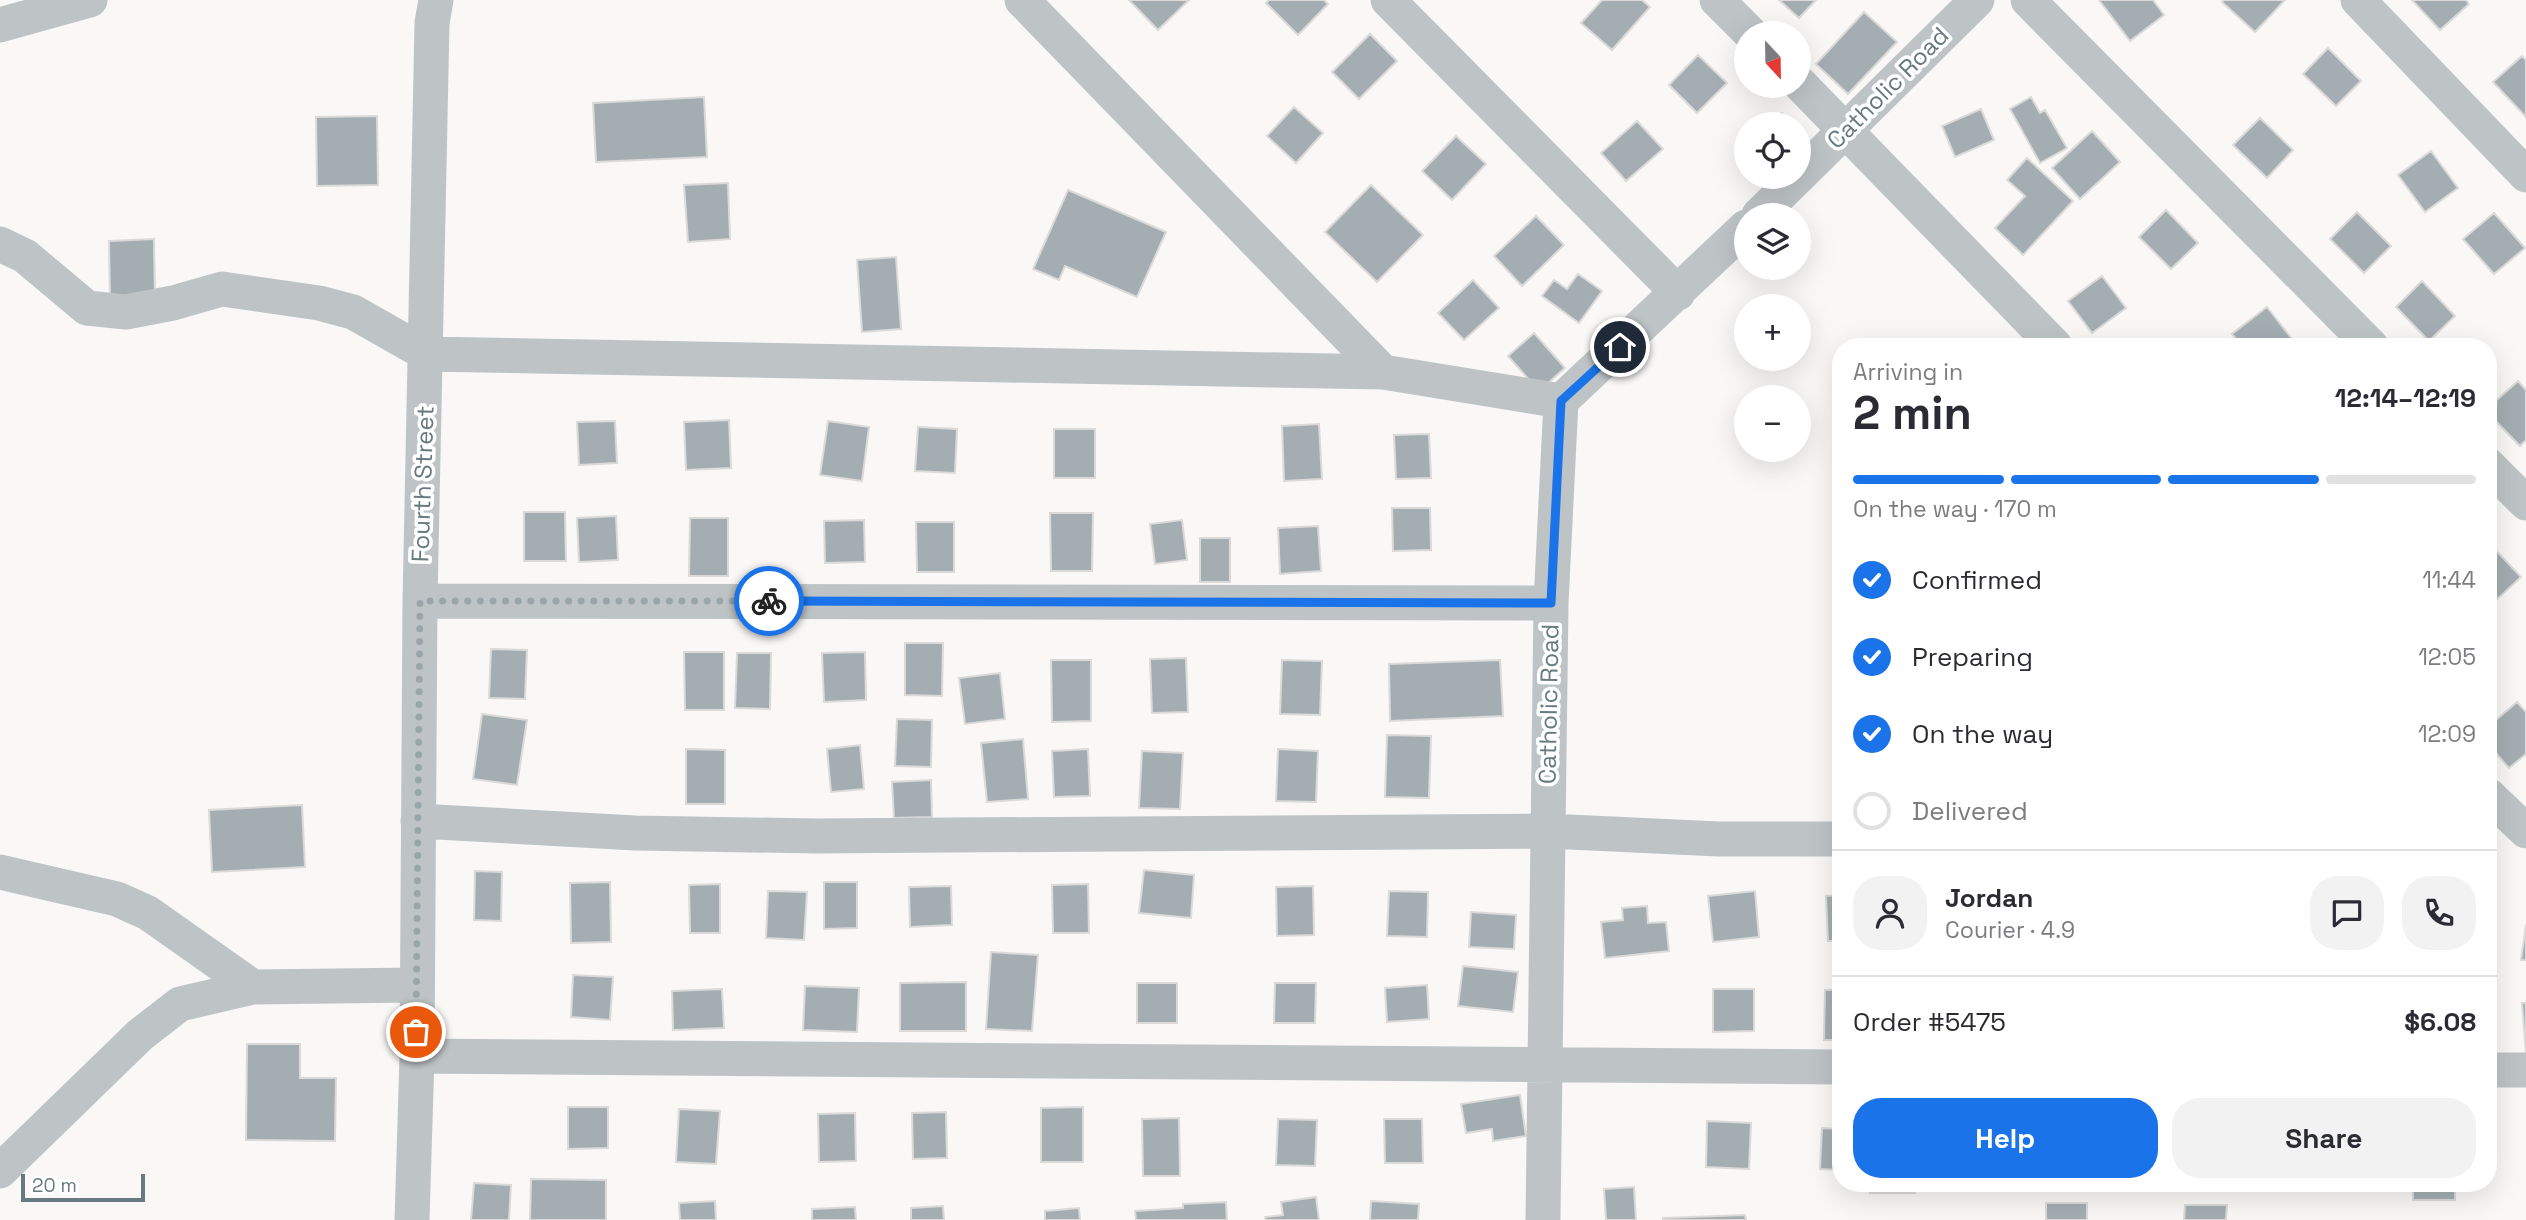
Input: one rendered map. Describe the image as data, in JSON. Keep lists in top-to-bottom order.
{
  "streets": {
    "street": ["Catholic Road", "Fourth Street"]
  },
  "scale_bar": "20 m",
  "north": "bottom",
  "page": {
    "map_buttons": ["+", "−"],
    "heading": ["2 min", "Arriving in", "12:14–12:19"],
    "panel": [
      "Jordan",
      "Courier · 4.9",
      "Order #5475",
      "$6.08"
    ],
    "bar": "On the way · 170 m",
    "list": [
      ["Confirmed", "11:44"],
      ["Preparing", "12:05"],
      ["On the way", "12:09"],
      "Delivered"
    ],
    "buttons": ["Help", "Share"],
    "scale": "20 m"
  }
}
